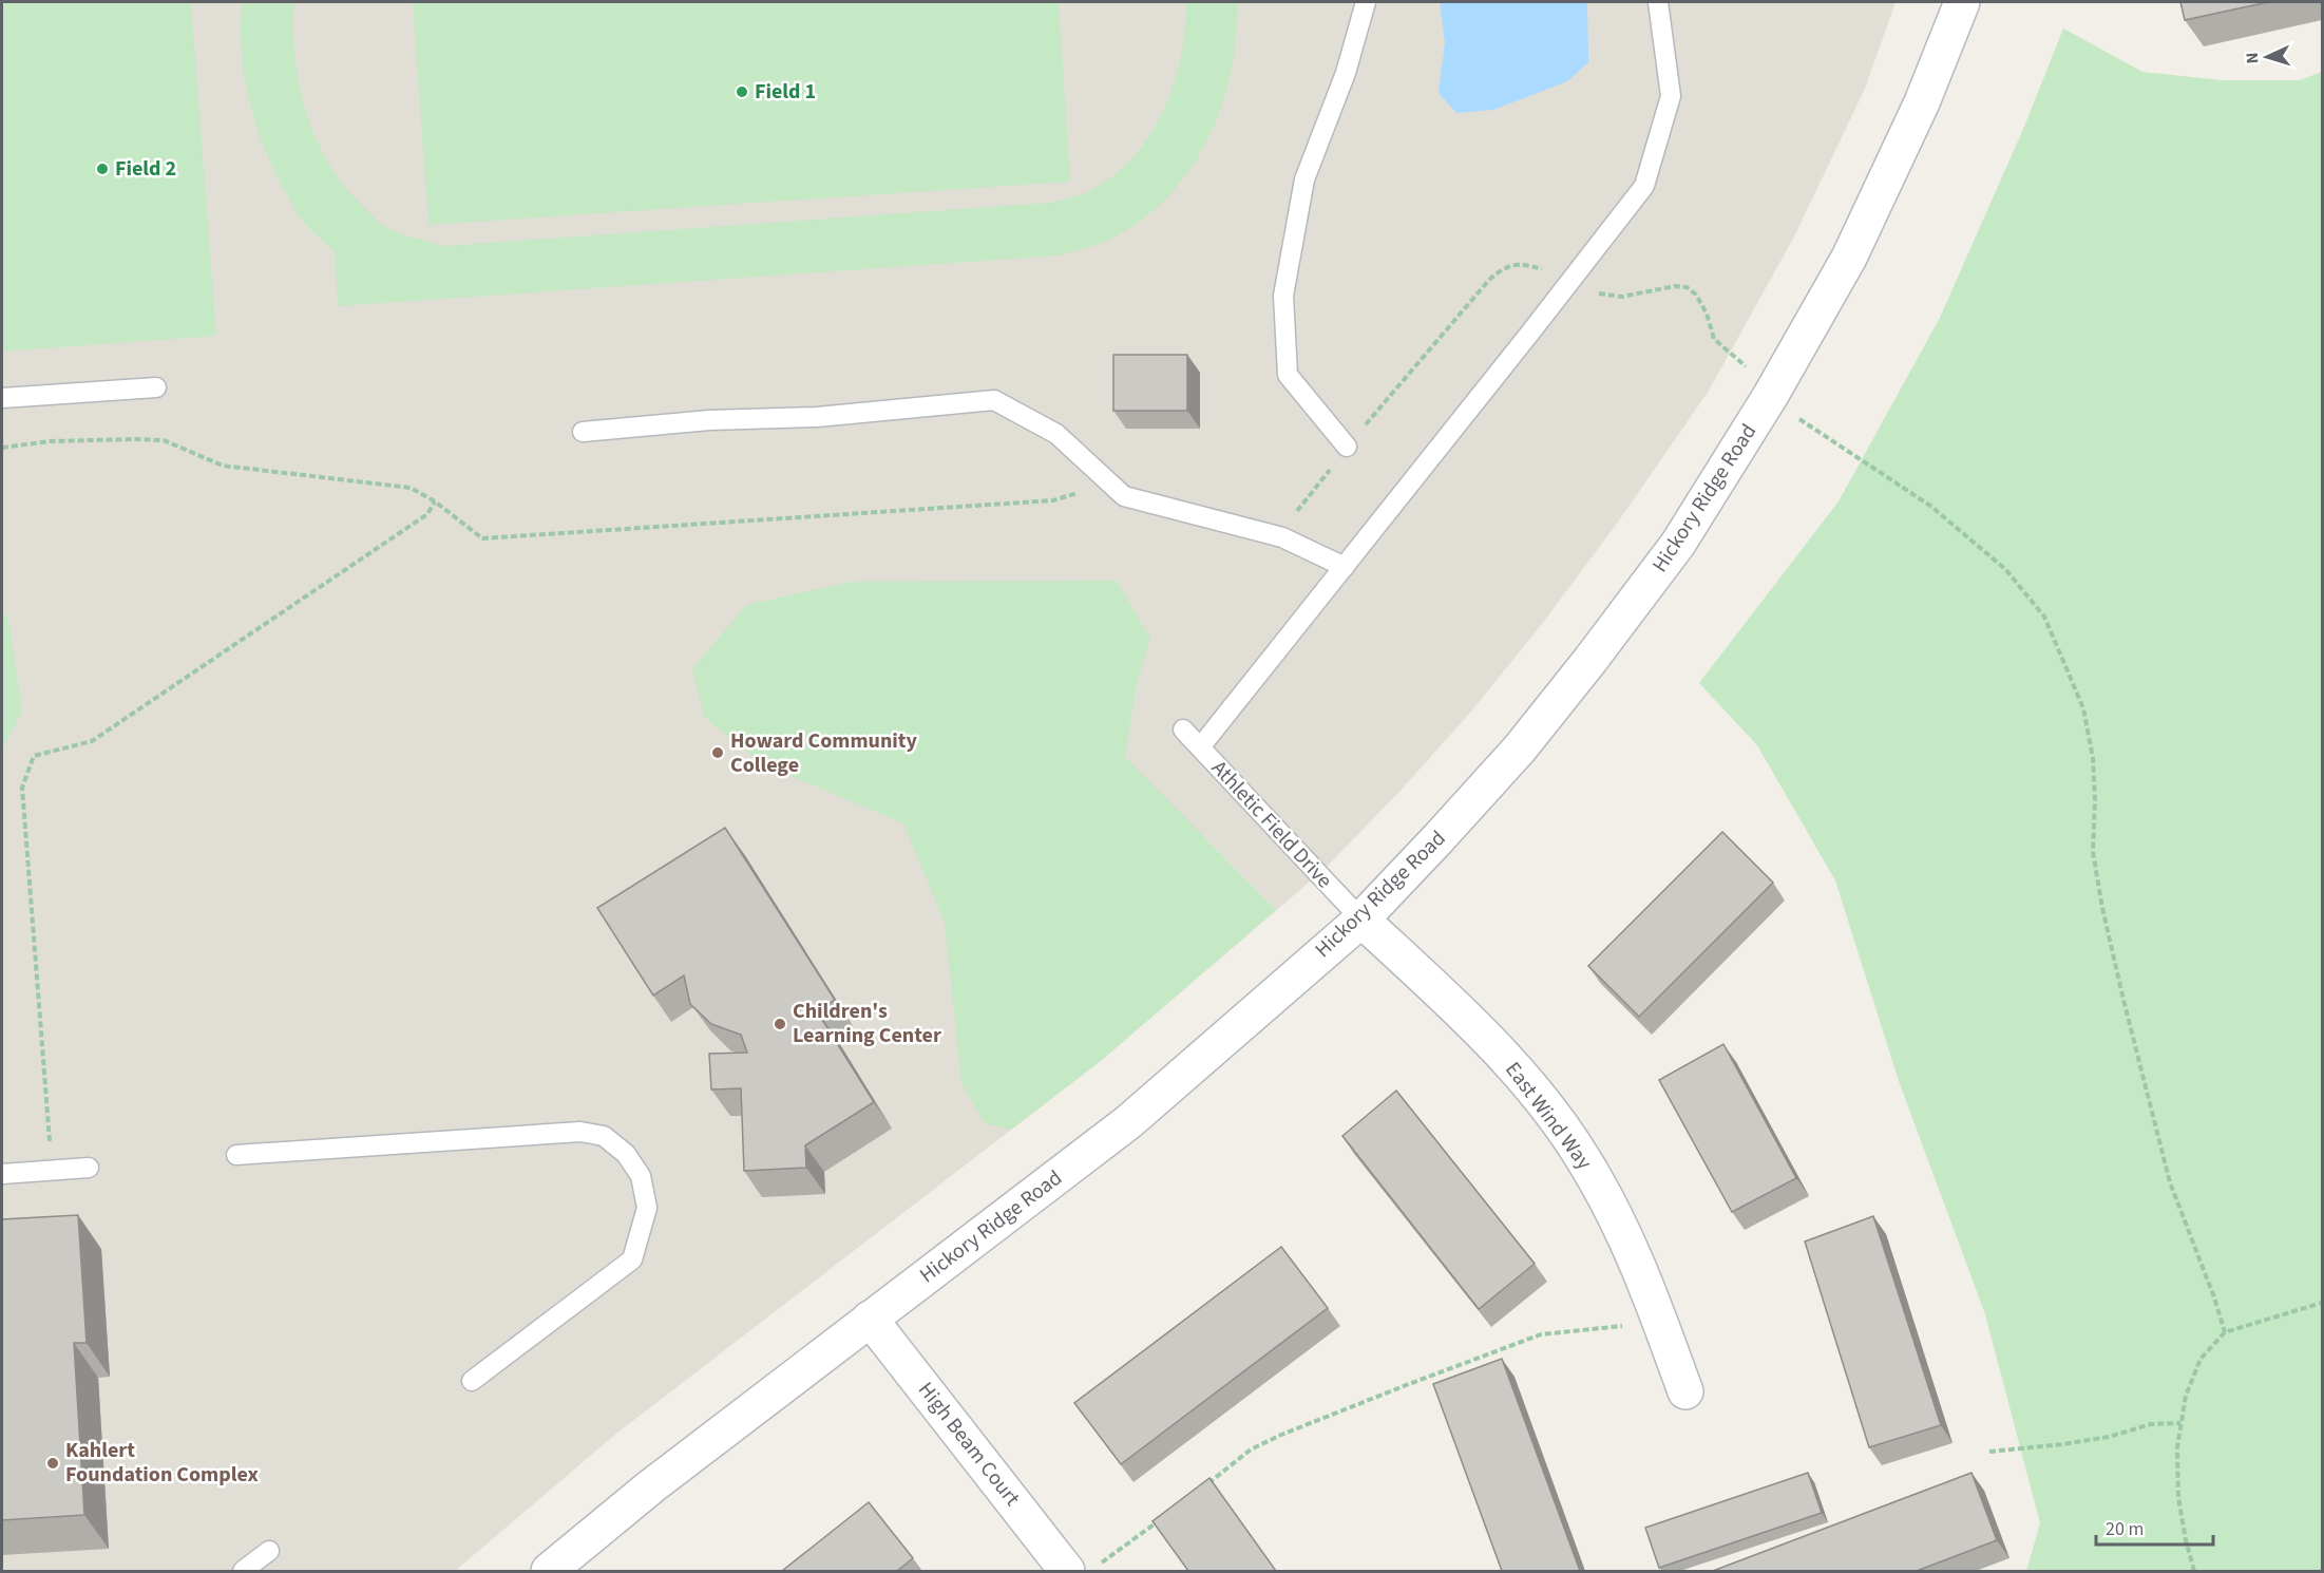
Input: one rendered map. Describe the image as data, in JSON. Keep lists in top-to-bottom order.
{
  "streets": {
    "street": ["Hickory Ridge Road", "East Wind Way", "High Beam Court"],
    "lane": ["Athletic Field Drive"]
  },
  "crossings": [
    ["Hickory Ridge Road", "Athletic Field Drive"],
    ["Hickory Ridge Road", "East Wind Way"],
    ["Hickory Ridge Road", "High Beam Court"],
    ["Athletic Field Drive", "East Wind Way"]
  ],
  "places": [
    "Field 1",
    "Field 2",
    "Howard Community College",
    "Children's Learning Center",
    "Kahlert Foundation Complex"
  ],
  "scale_bar": "20 m",
  "north": "left"
}
